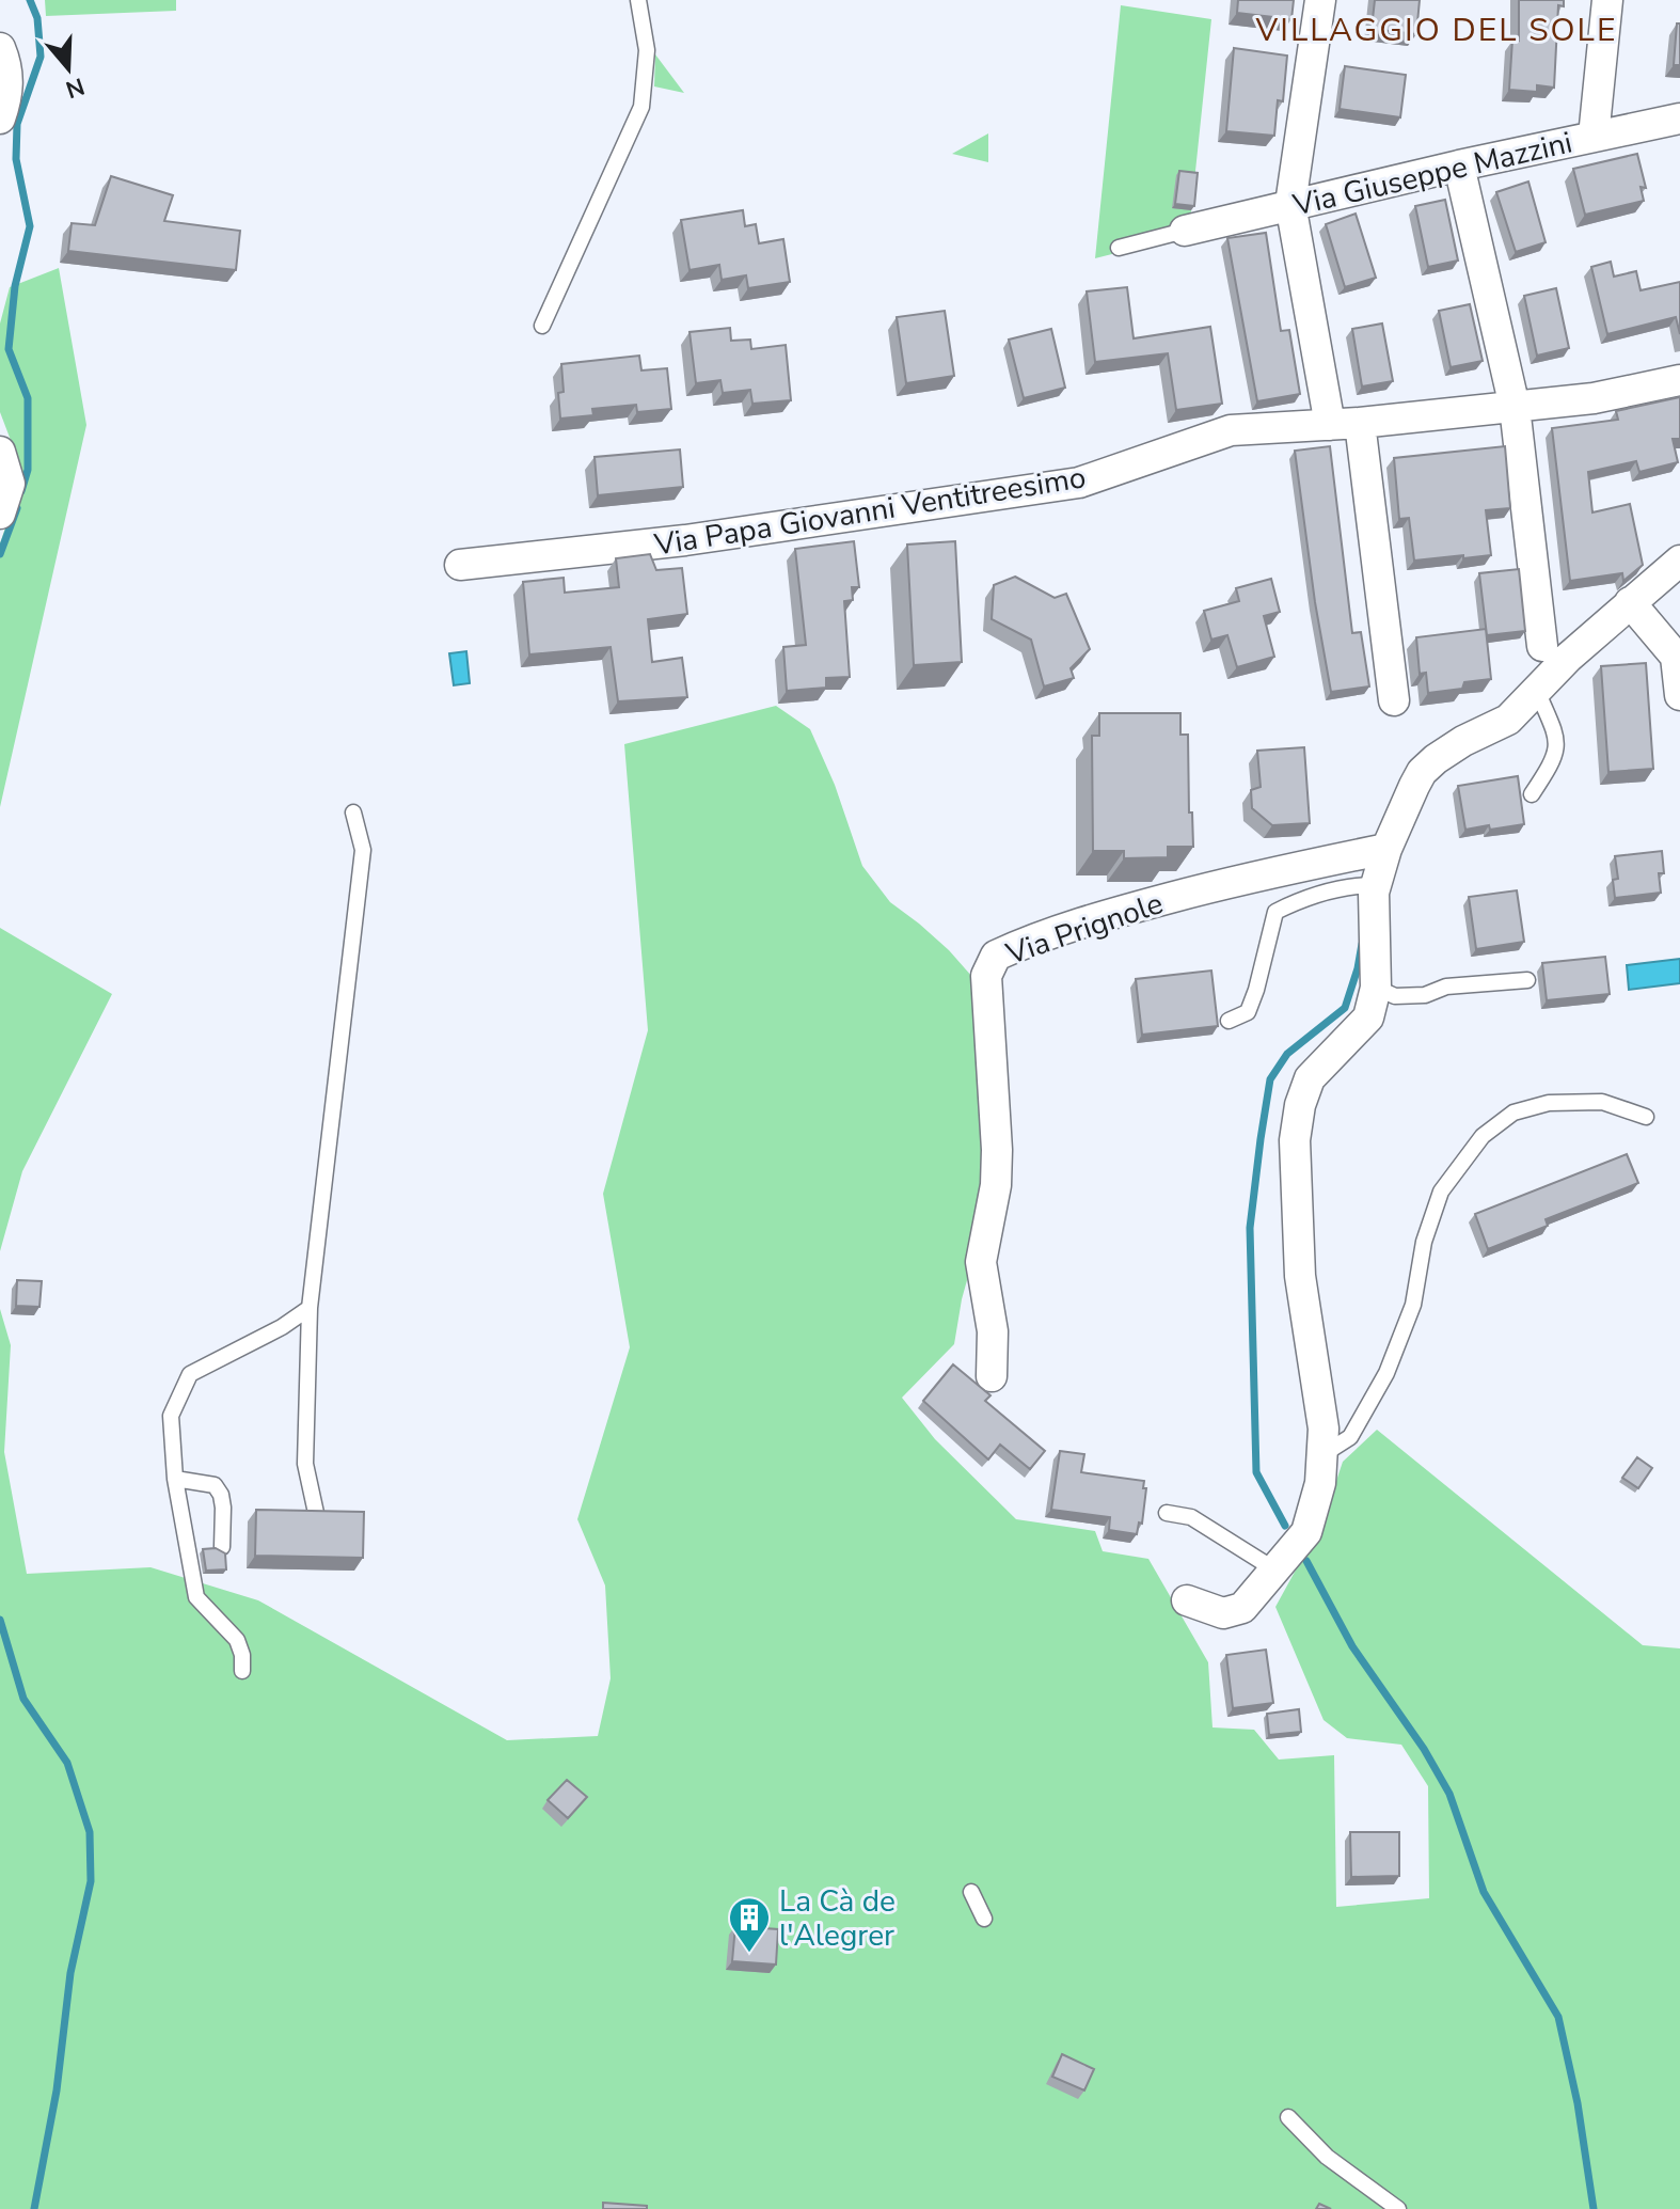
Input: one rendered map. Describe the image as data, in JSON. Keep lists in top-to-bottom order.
{
  "streets": {
    "street": ["Via Giuseppe Mazzini", "Via Papa Giovanni Ventitreesimo", "Via Prignole"]
  },
  "districts": ["VILLAGGIO DEL SOLE"],
  "places": {
    "building": ["La Cà de l'Alegrer"]
  },
  "north": "bottom"
}
